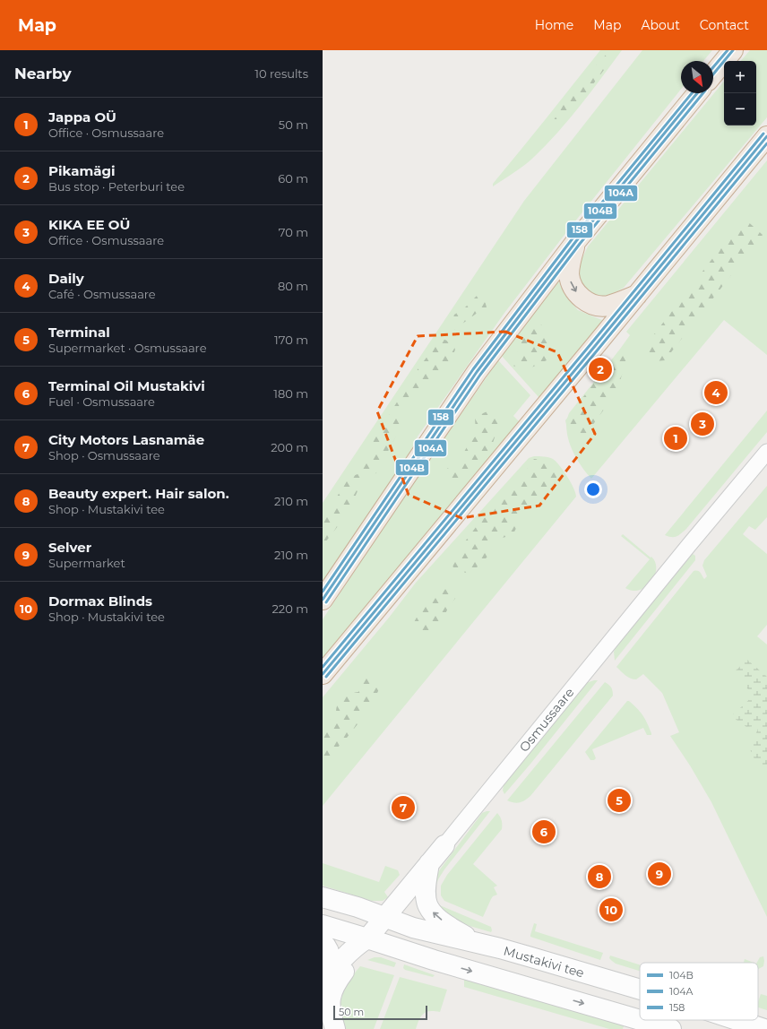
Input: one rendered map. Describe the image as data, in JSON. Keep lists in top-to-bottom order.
{
  "streets": {
    "main road": ["Osmussaare", "Mustakivi tee"]
  },
  "crossings": [
    ["Osmussaare", "Mustakivi tee"]
  ],
  "lines": ["transit line 104B", "transit line 158", "transit line 104A"],
  "legend": ["104B", "104A", "158"],
  "scale_bar": "50 m",
  "north": "bottom right",
  "page": {
    "header": "Map",
    "nav": [
      "Home",
      "Map",
      "About",
      "Contact"
    ],
    "heading": ["Nearby", "10 results"],
    "map_buttons": ["+", "−"],
    "list": [
      {
        "mark": "1",
        "name": "Jappa OÜ",
        "note": "Office · Osmussaare",
        "value": "50 m"
      },
      {
        "mark": "2",
        "name": "Pikamägi",
        "note": "Bus stop · Peterburi tee",
        "value": "60 m"
      },
      {
        "mark": "3",
        "name": "KIKA EE OÜ",
        "note": "Office · Osmussaare",
        "value": "70 m"
      },
      {
        "mark": "4",
        "name": "Daily",
        "note": "Café · Osmussaare",
        "value": "80 m"
      },
      {
        "mark": "5",
        "name": "Terminal",
        "note": "Supermarket · Osmussaare",
        "value": "170 m"
      },
      {
        "mark": "6",
        "name": "Terminal Oil Mustakivi",
        "note": "Fuel · Osmussaare",
        "value": "180 m"
      },
      {
        "mark": "7",
        "name": "City Motors Lasnamäe",
        "note": "Shop · Osmussaare",
        "value": "200 m"
      },
      {
        "mark": "8",
        "name": "Beauty expert. Hair salon.",
        "note": "Shop · Mustakivi tee",
        "value": "210 m"
      },
      {
        "mark": "9",
        "name": "Selver",
        "note": "Supermarket",
        "value": "210 m"
      },
      {
        "mark": "10",
        "name": "Dormax Blinds",
        "note": "Shop · Mustakivi tee",
        "value": "220 m"
      }
    ],
    "pins": [
      "2",
      "4",
      "3",
      "1",
      "5",
      "7",
      "6",
      "9",
      "8",
      "10"
    ],
    "scale": "50 m"
  }
}
